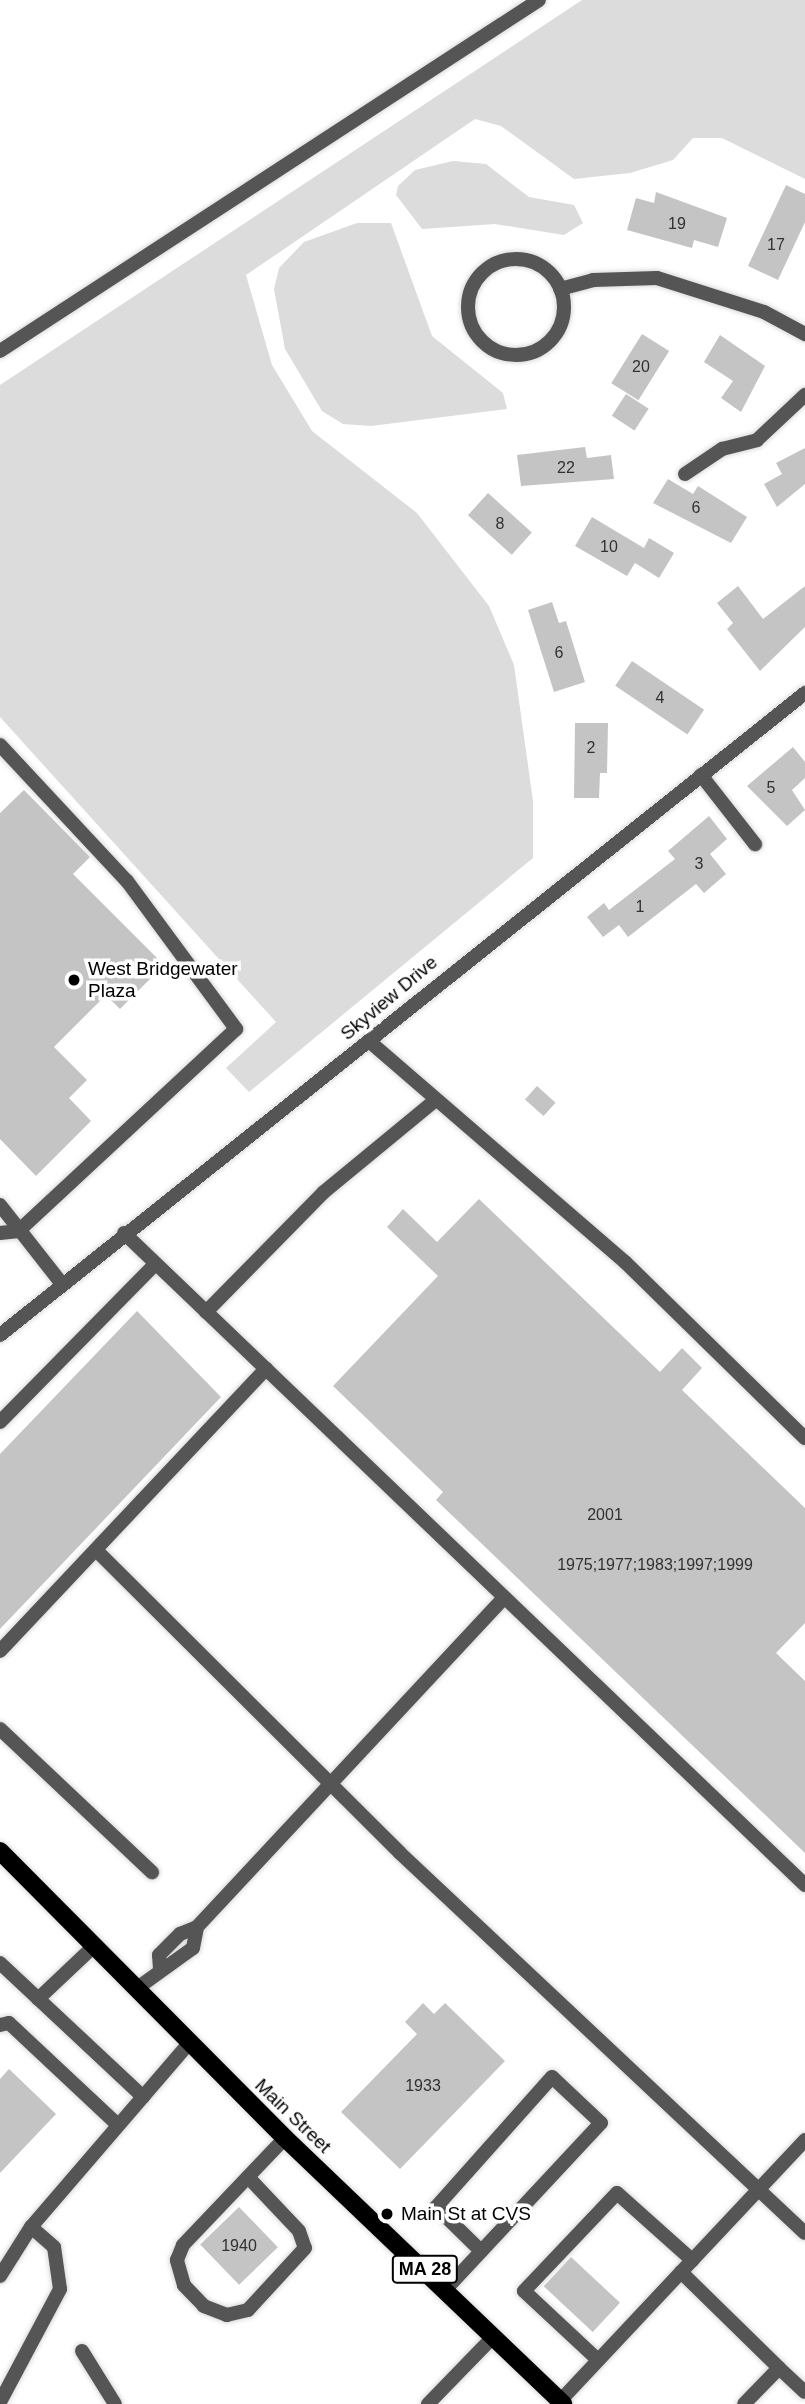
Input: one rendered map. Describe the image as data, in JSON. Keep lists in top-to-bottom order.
{
  "streets": {
    "main road": ["Main Street", "MA 28"],
    "street": ["Skyview Drive"]
  },
  "places": ["West Bridgewater Plaza", "Main St at CVS"],
  "house_numbers": [
    "19",
    "17",
    "20",
    "22",
    "6",
    "8",
    "10",
    "6",
    "4",
    "2",
    "5",
    "3",
    "1",
    "2001",
    "1975;1977;1983;1997;1999",
    "1933",
    "1940"
  ]
}
